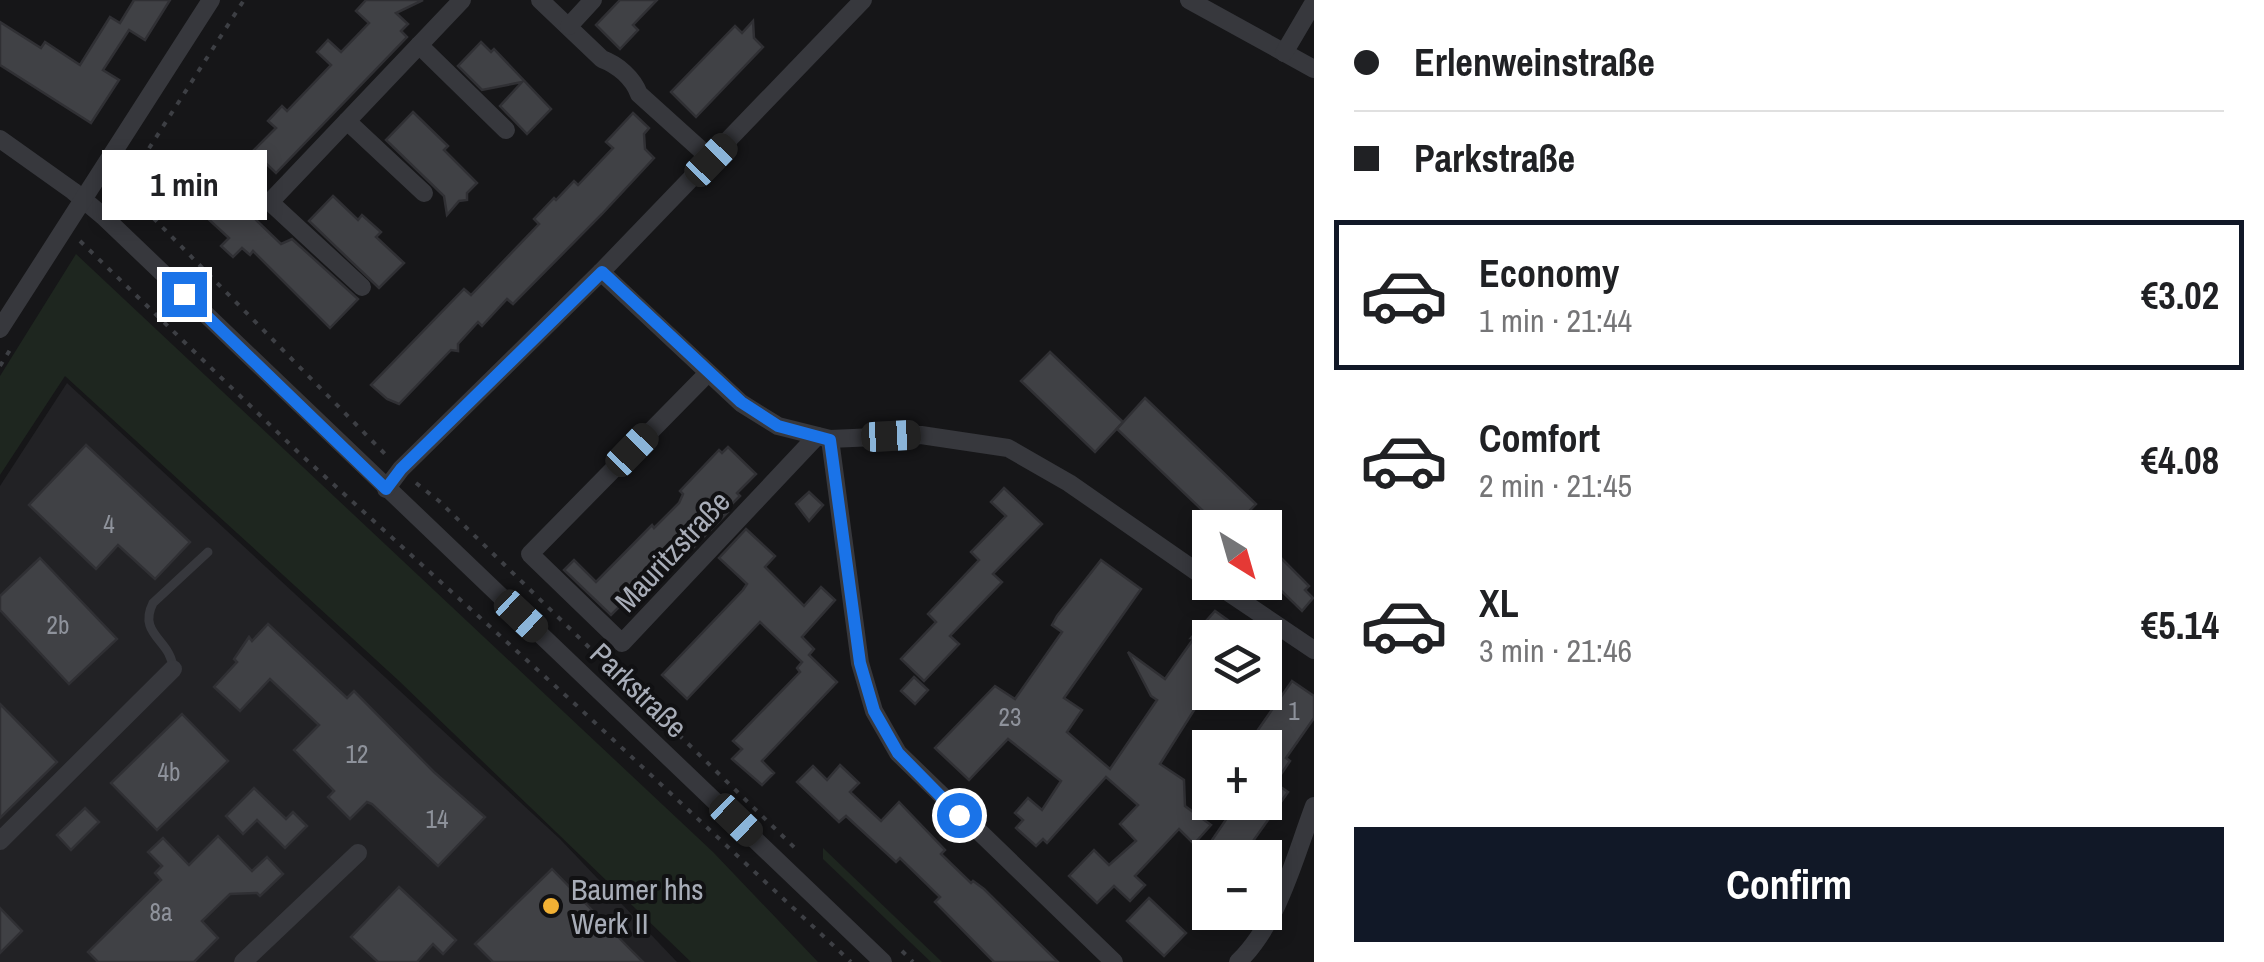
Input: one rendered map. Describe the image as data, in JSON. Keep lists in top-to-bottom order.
{
  "streets": {
    "street": ["Mauritzstraße", "Parkstraße"]
  },
  "places": ["Baumer hhs Werk II"],
  "house_numbers": [
    "4",
    "2b",
    "1",
    "23",
    "12",
    "4b",
    "14",
    "8a"
  ],
  "north": "bottom right",
  "page": {
    "banner": ["Erlenweinstraße", "Parkstraße"],
    "bubble": "1 min",
    "list": [
      {
        "name": "Economy",
        "note": "1 min · 21:44",
        "value": "€3.02"
      },
      {
        "name": "Comfort",
        "note": "2 min · 21:45",
        "value": "€4.08"
      },
      {
        "name": "XL",
        "note": "3 min · 21:46",
        "value": "€5.14"
      }
    ],
    "map_buttons": ["+", "−"],
    "buttons": "Confirm"
  }
}
